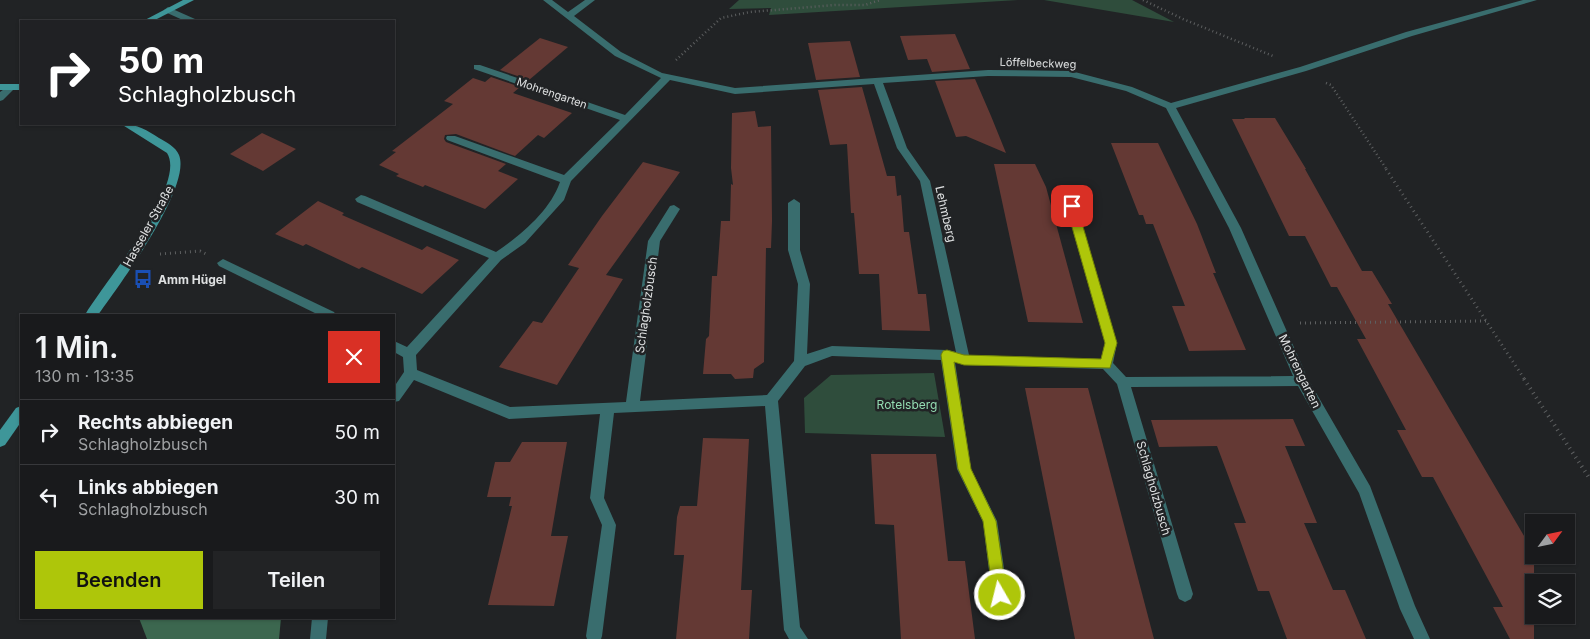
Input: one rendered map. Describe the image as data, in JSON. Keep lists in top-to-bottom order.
{
  "streets": {
    "main road": ["Hasseler Straße"],
    "street": [
      "Löffelbeckweg",
      "Mohrengarten",
      "Lehmberg",
      "Schlagholzbusch"
    ]
  },
  "crossings": [
    ["Löffelbeckweg", "Mohrengarten"],
    ["Löffelbeckweg", "Lehmberg"]
  ],
  "parks": ["Rotelsberg"],
  "places": {
    "bus stop": ["Amm Hügel"]
  },
  "north": "top right",
  "page": {
    "turn": ["50 m", "Schlagholzbusch"],
    "heading": ["1 Min.", "130 m · 13:35"],
    "list": [
      {
        "name": "Rechts abbiegen",
        "note": "Schlagholzbusch",
        "value": "50 m"
      },
      {
        "name": "Links abbiegen",
        "note": "Schlagholzbusch",
        "value": "30 m"
      }
    ],
    "buttons": ["Beenden", "Teilen"]
  }
}
